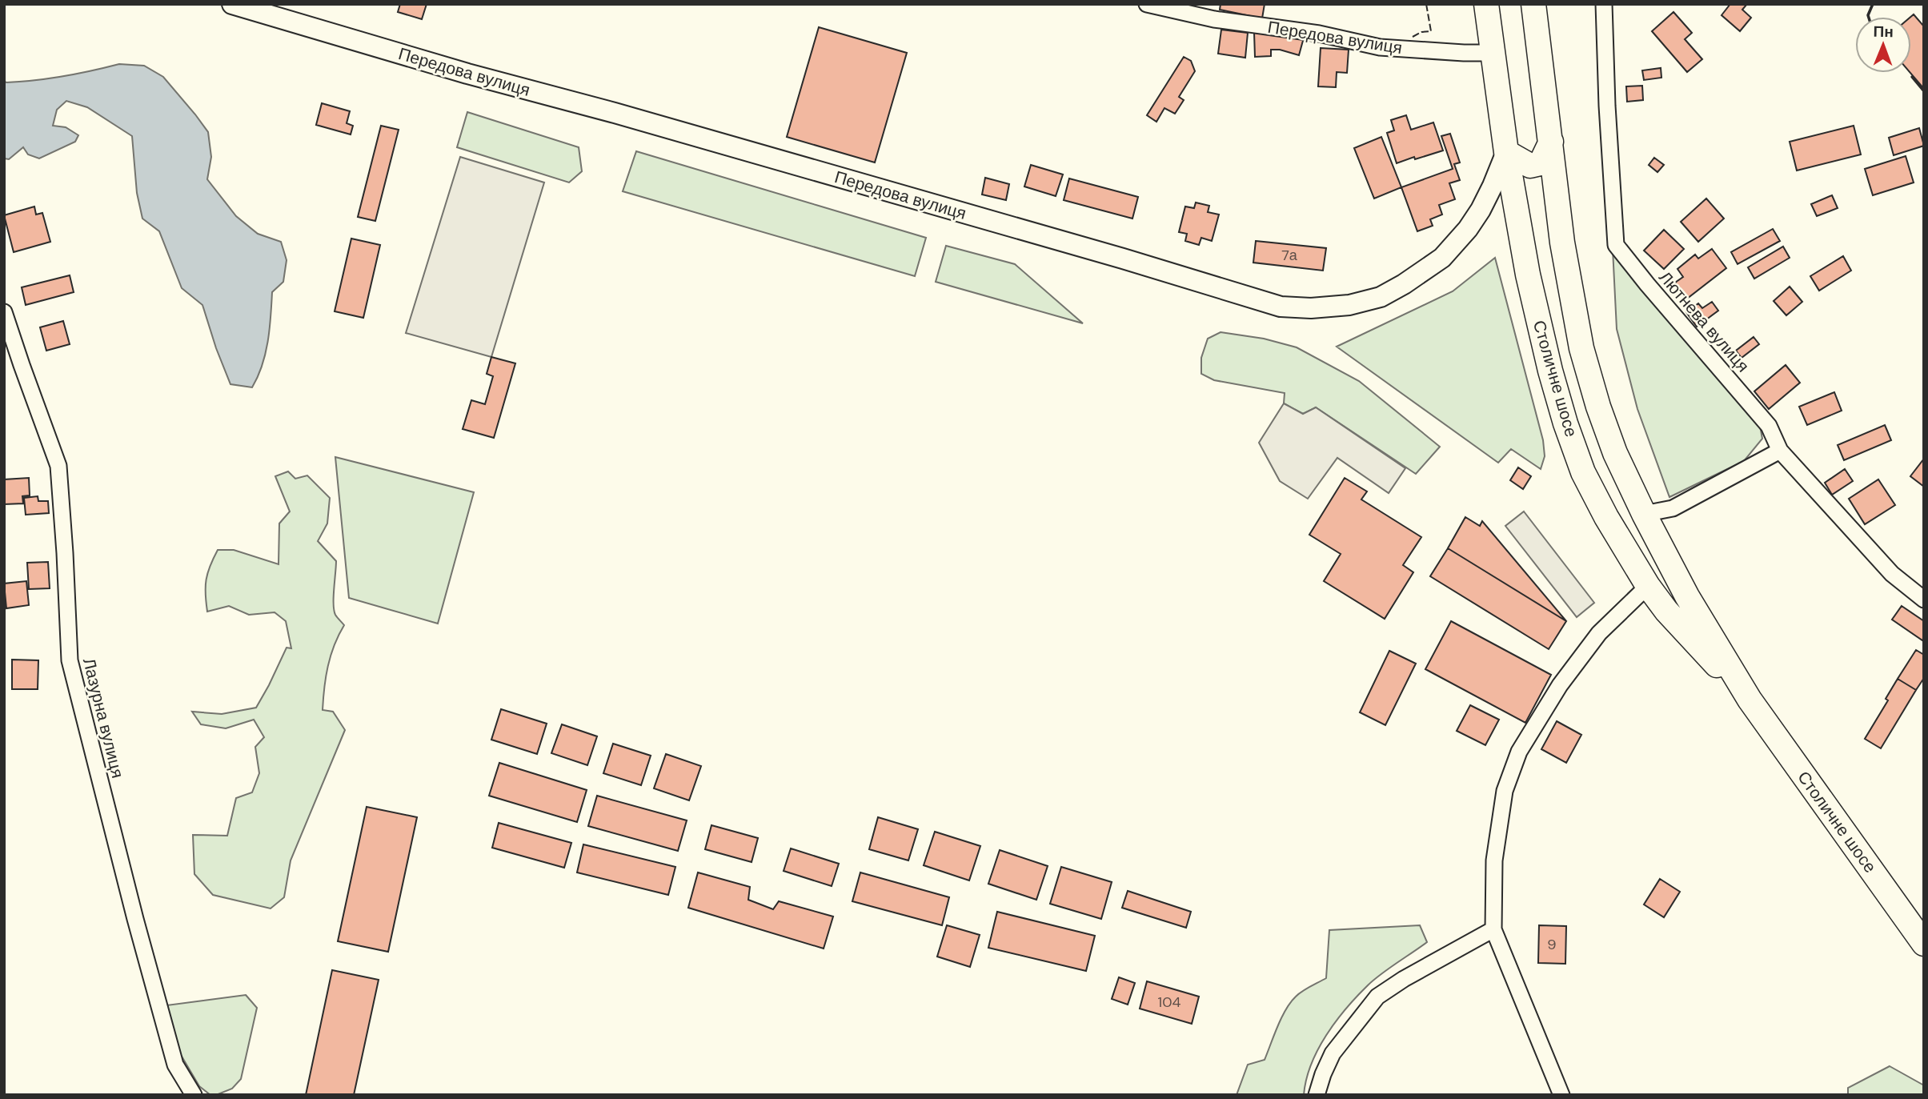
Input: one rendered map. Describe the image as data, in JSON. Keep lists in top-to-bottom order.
{
  "streets": {
    "main road": ["Столичне шосе"],
    "street": ["Передова вулиця", "Лютнева вулиця", "Лазурна вулиця"]
  },
  "crossings": [
    ["Передова вулиця", "Столичне шосе"]
  ],
  "house_numbers": ["7а", "9", "104"],
  "north": "top"
}
